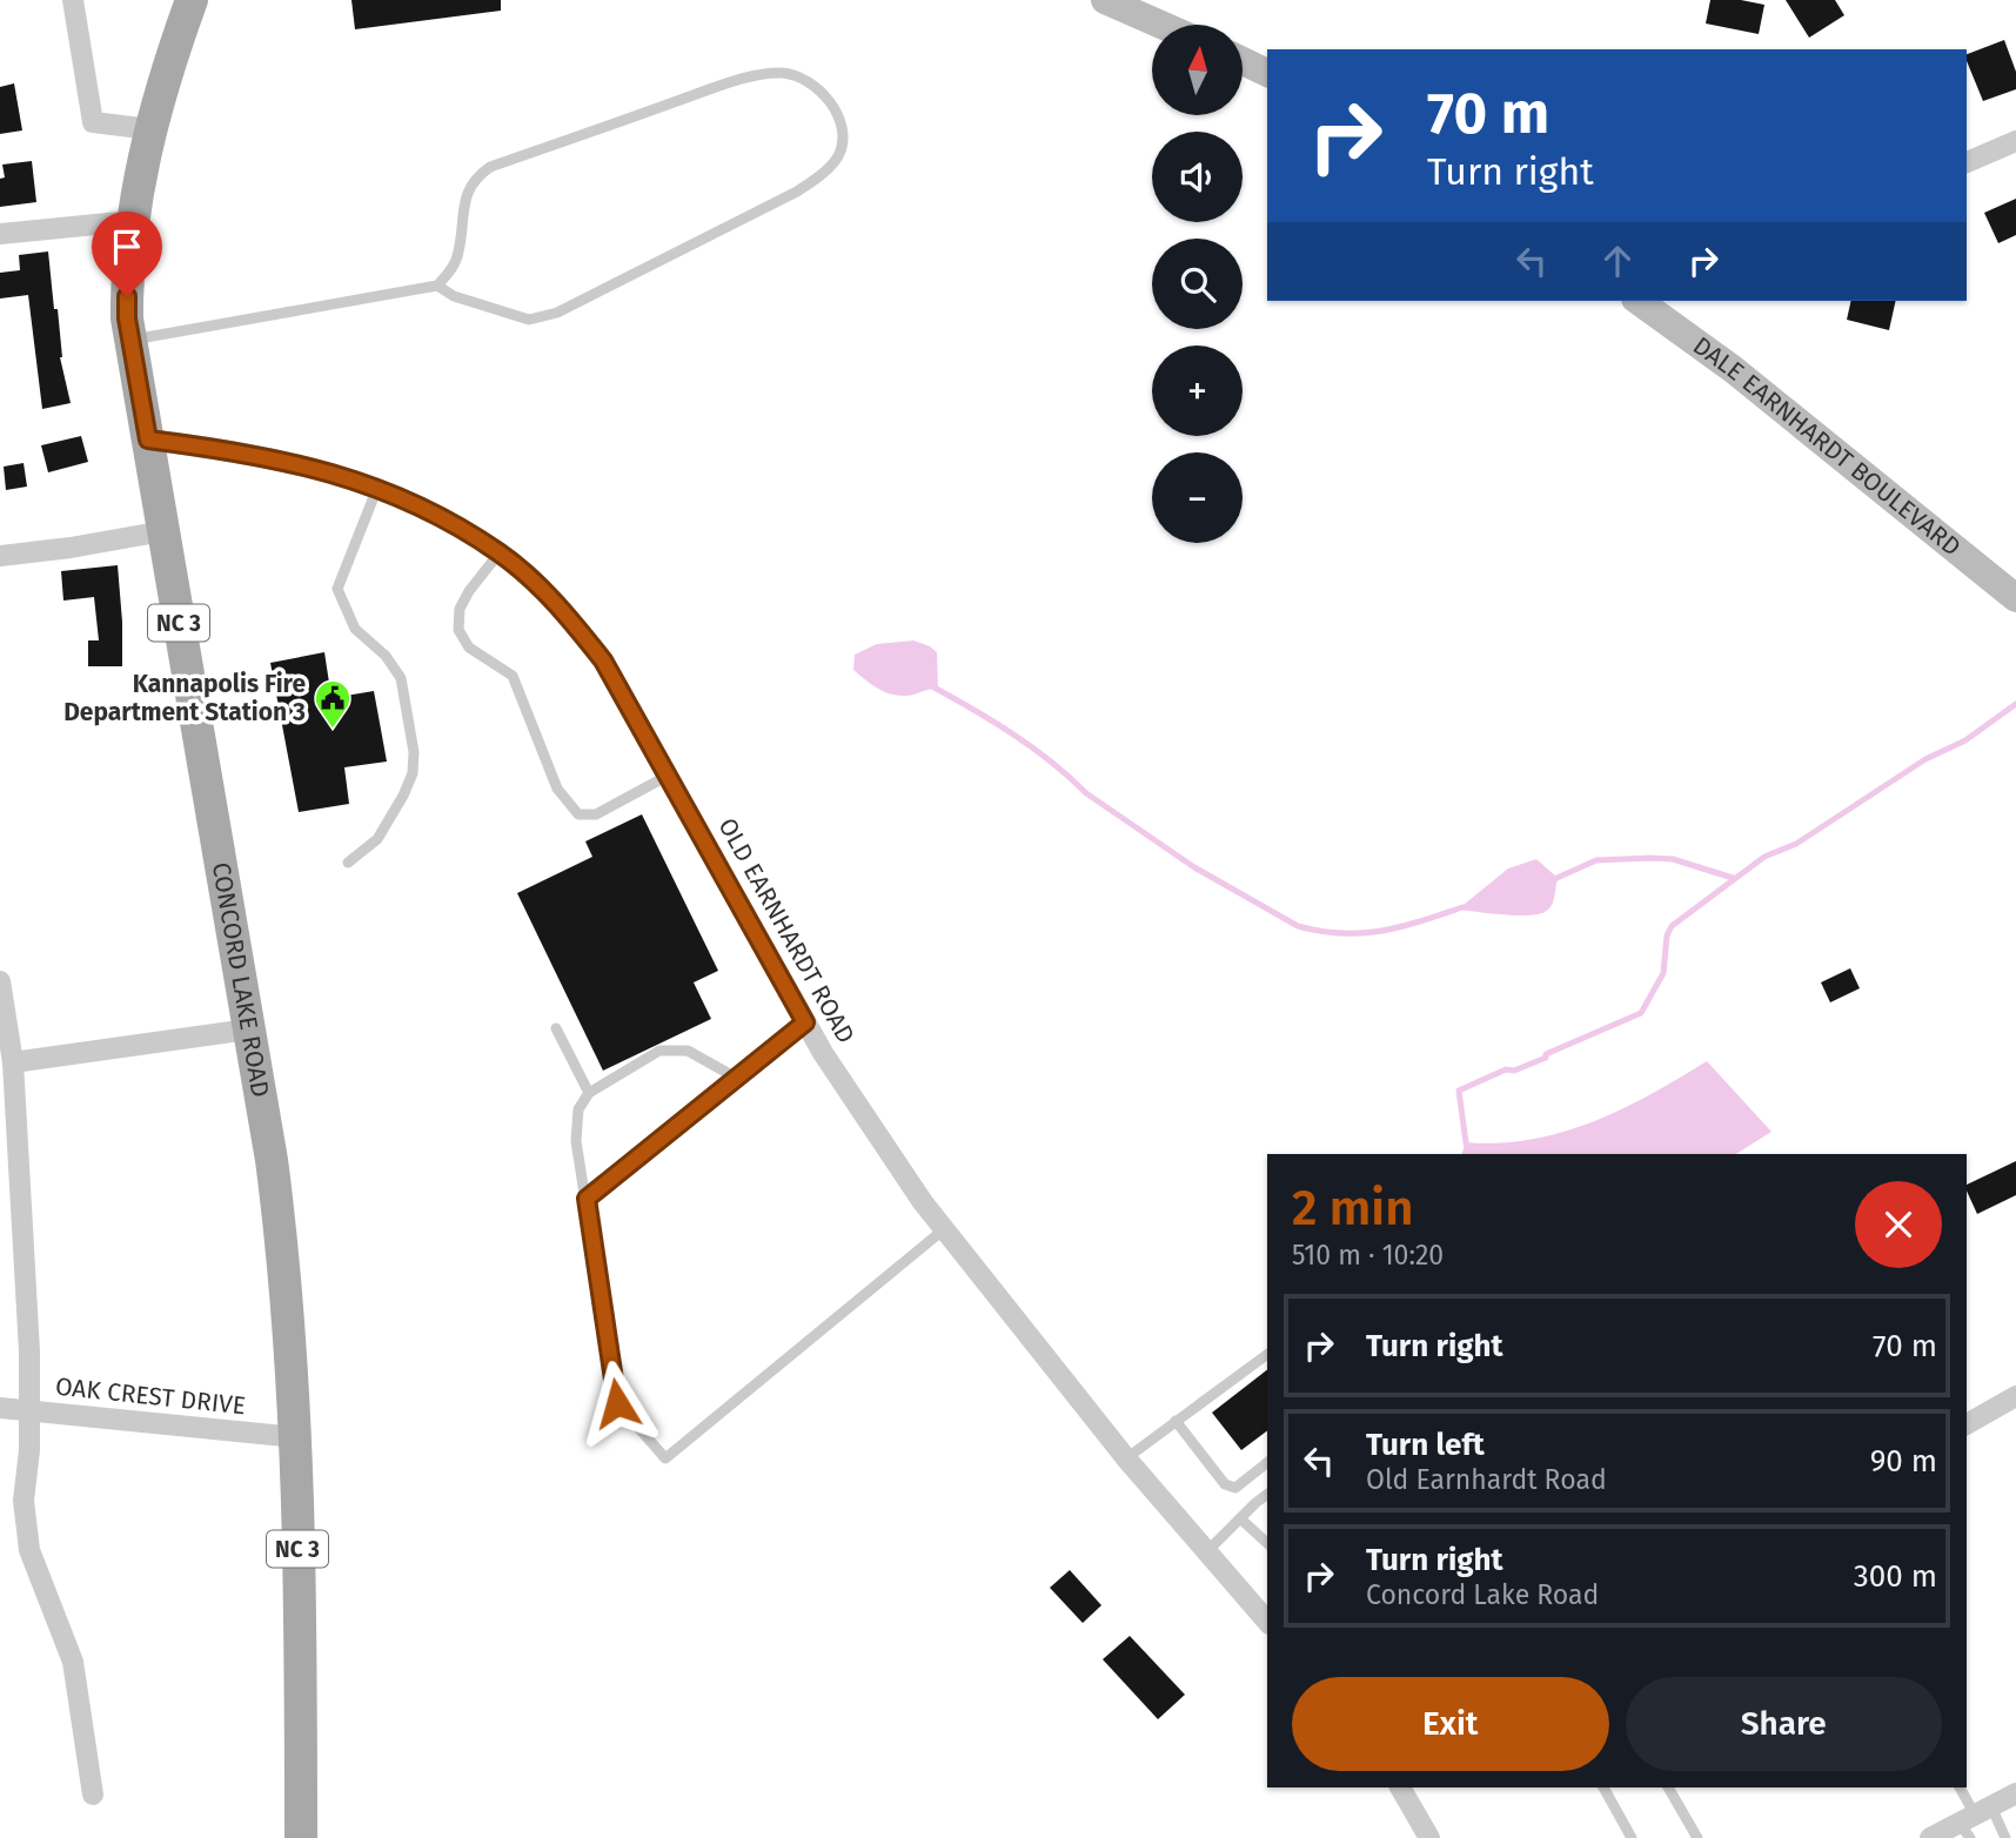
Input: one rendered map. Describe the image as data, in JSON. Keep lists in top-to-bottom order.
{
  "streets": {
    "main road": ["DALE EARNHARDT BOULEVARD", "NC 3", "CONCORD LAKE ROAD"],
    "street": ["OLD EARNHARDT ROAD", "OAK CREST DRIVE"]
  },
  "crossings": [
    ["OLD EARNHARDT ROAD", "CONCORD LAKE ROAD"],
    ["CONCORD LAKE ROAD", "OAK CREST DRIVE"]
  ],
  "places": {
    "public building": ["Kannapolis Fire Department Station 3"]
  },
  "north": "top",
  "page": {
    "map_buttons": ["+", "−"],
    "turn": ["70 m", "Turn right"],
    "heading": ["2 min", "510 m · 10:20"],
    "list": [
      {
        "name": "Turn right",
        "value": "70 m"
      },
      {
        "name": "Turn left",
        "note": "Old Earnhardt Road",
        "value": "90 m"
      },
      {
        "name": "Turn right",
        "note": "Concord Lake Road",
        "value": "300 m"
      }
    ],
    "buttons": ["Exit", "Share"]
  }
}
